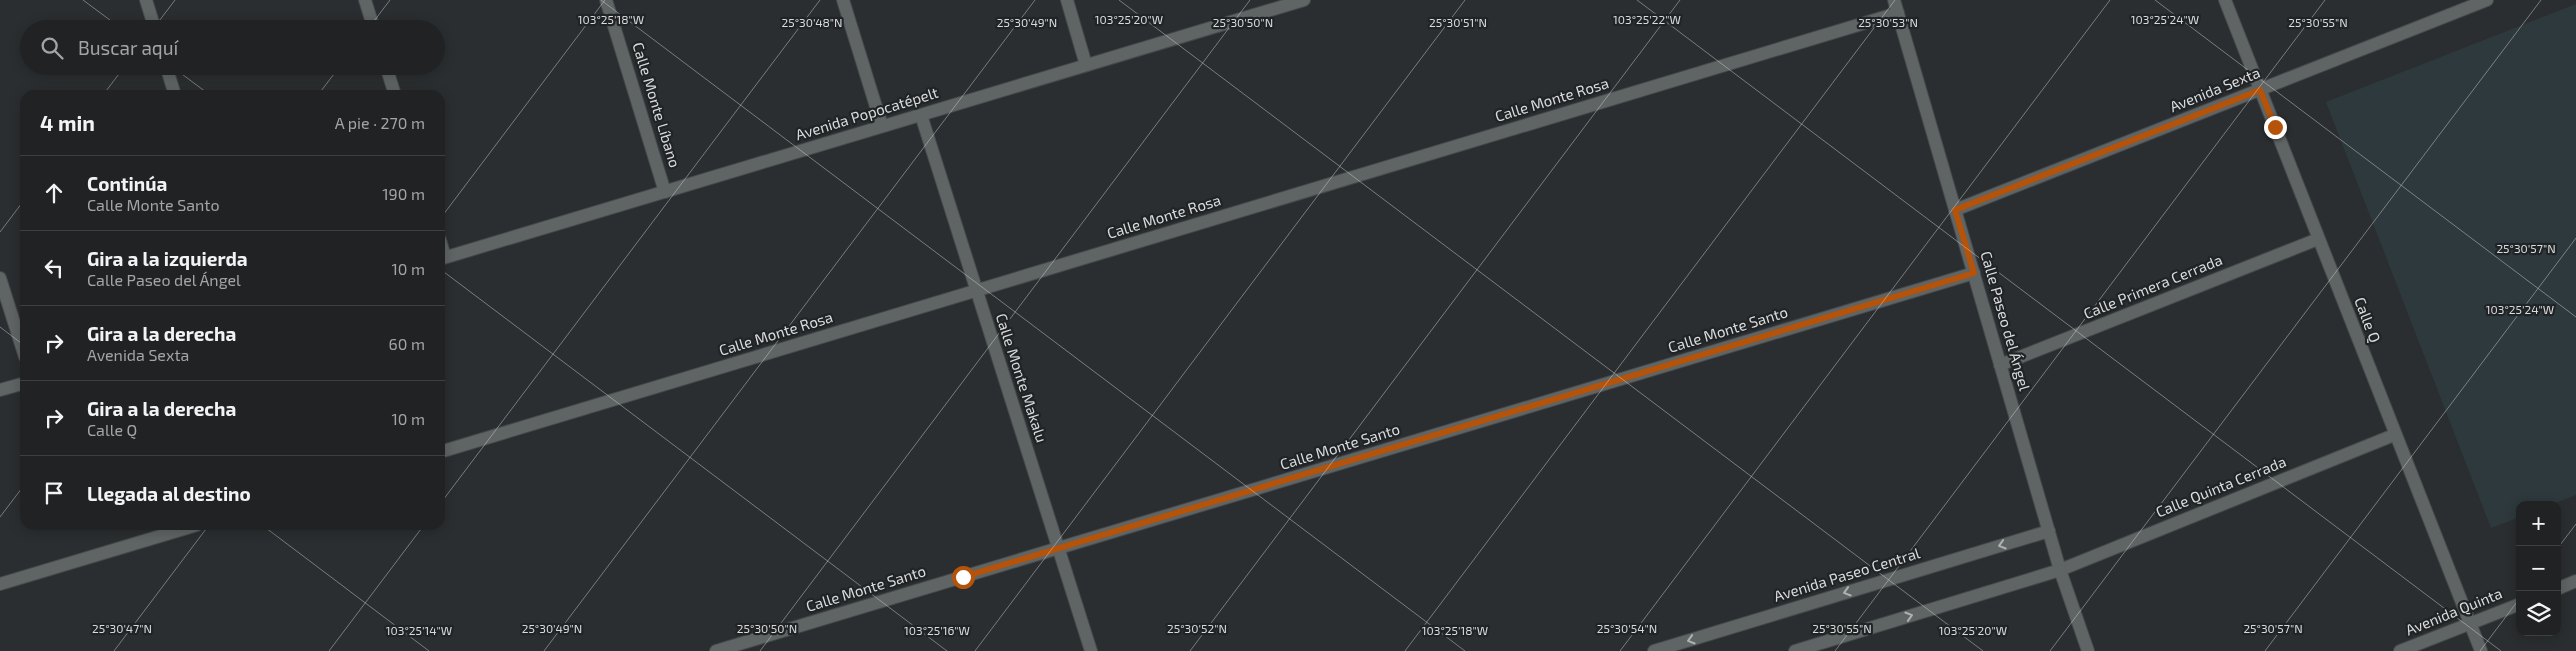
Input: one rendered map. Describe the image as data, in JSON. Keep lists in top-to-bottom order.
{
  "streets": {
    "street": [
      "Avenida Sexta",
      "Calle Monte Rosa",
      "Calle Monte Líbano",
      "Avenida Popocatépelt",
      "Calle Primera Cerrada",
      "Calle Q",
      "Calle Paseo del Ángel",
      "Calle Monte Santo",
      "Calle Monte Makalu",
      "Calle Quinta Cerrada",
      "Avenida Paseo Central",
      "Avenida Quinta"
    ]
  },
  "crossings": [
    ["Avenida Sexta", "Calle Q"],
    ["Avenida Sexta", "Calle Paseo del Ángel"],
    ["Calle Monte Rosa", "Calle Paseo del Ángel"],
    ["Calle Monte Rosa", "Calle Monte Makalu"],
    ["Calle Monte Líbano", "Avenida Popocatépelt"],
    ["Avenida Popocatépelt", "Calle Monte Makalu"],
    ["Calle Primera Cerrada", "Calle Q"],
    ["Calle Primera Cerrada", "Calle Paseo del Ángel"],
    ["Calle Q", "Calle Quinta Cerrada"],
    ["Calle Q", "Avenida Quinta"],
    ["Calle Paseo del Ángel", "Calle Monte Santo"],
    ["Calle Paseo del Ángel", "Calle Quinta Cerrada"],
    ["Calle Paseo del Ángel", "Avenida Paseo Central"],
    ["Calle Monte Santo", "Calle Monte Makalu"]
  ],
  "page": {
    "search": "Buscar aquí",
    "heading": ["4 min", "A pie · 270 m"],
    "list": [
      ["Continúa", "Calle Monte Santo", "190 m"],
      ["Gira a la izquierda", "Calle Paseo del Ángel", "10 m"],
      ["Gira a la derecha", "Avenida Sexta", "60 m"],
      ["Gira a la derecha", "Calle Q", "10 m"],
      "Llegada al destino"
    ],
    "map_buttons": ["+", "−"]
  },
  "coordinates": [
    "103°25'20\"W",
    "103°25'18\"W",
    "103°25'22\"W",
    "103°25'24\"W",
    "25°30'48\"N",
    "25°30'49\"N",
    "25°30'50\"N",
    "25°30'51\"N",
    "25°30'53\"N",
    "25°30'55\"N",
    "25°30'57\"N",
    "25°30'47\"N",
    "25°30'52\"N",
    "25°30'54\"N",
    "103°25'14\"W",
    "103°25'16\"W"
  ]
}
